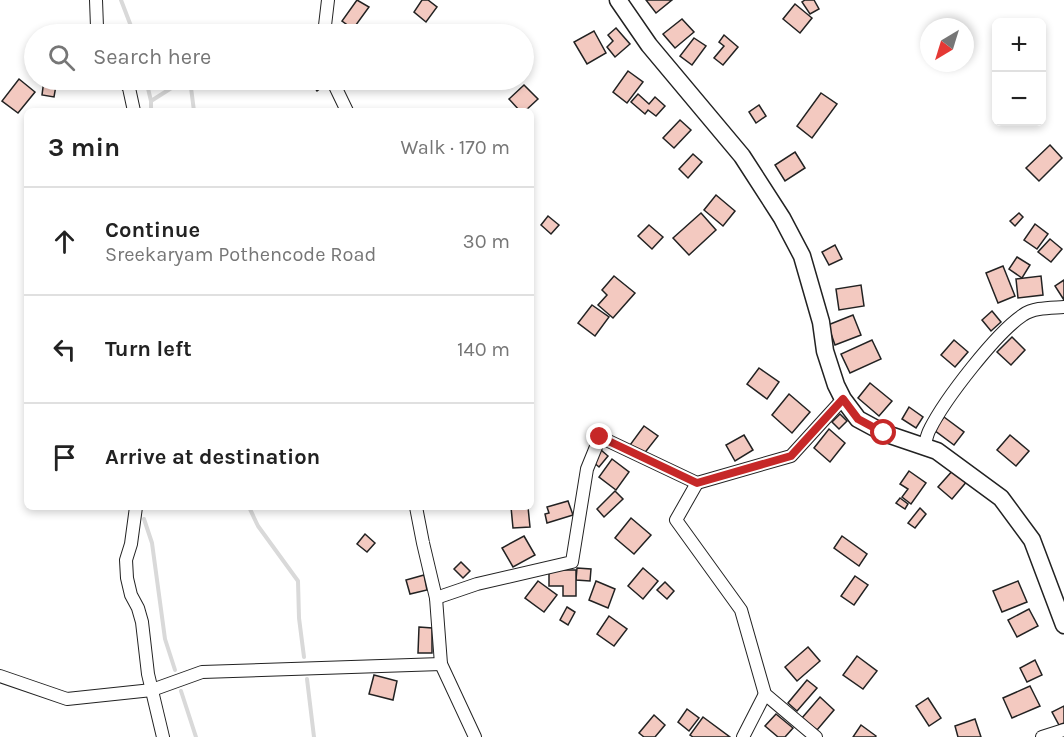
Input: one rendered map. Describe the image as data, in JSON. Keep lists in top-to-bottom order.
{
  "north": "bottom left",
  "page": {
    "map_buttons": ["+", "−"],
    "search": "Search here",
    "heading": ["3 min", "Walk · 170 m"],
    "list": [
      ["Continue", "Sreekaryam Pothencode Road", "30 m"],
      ["Turn left", "140 m"],
      "Arrive at destination"
    ]
  }
}
